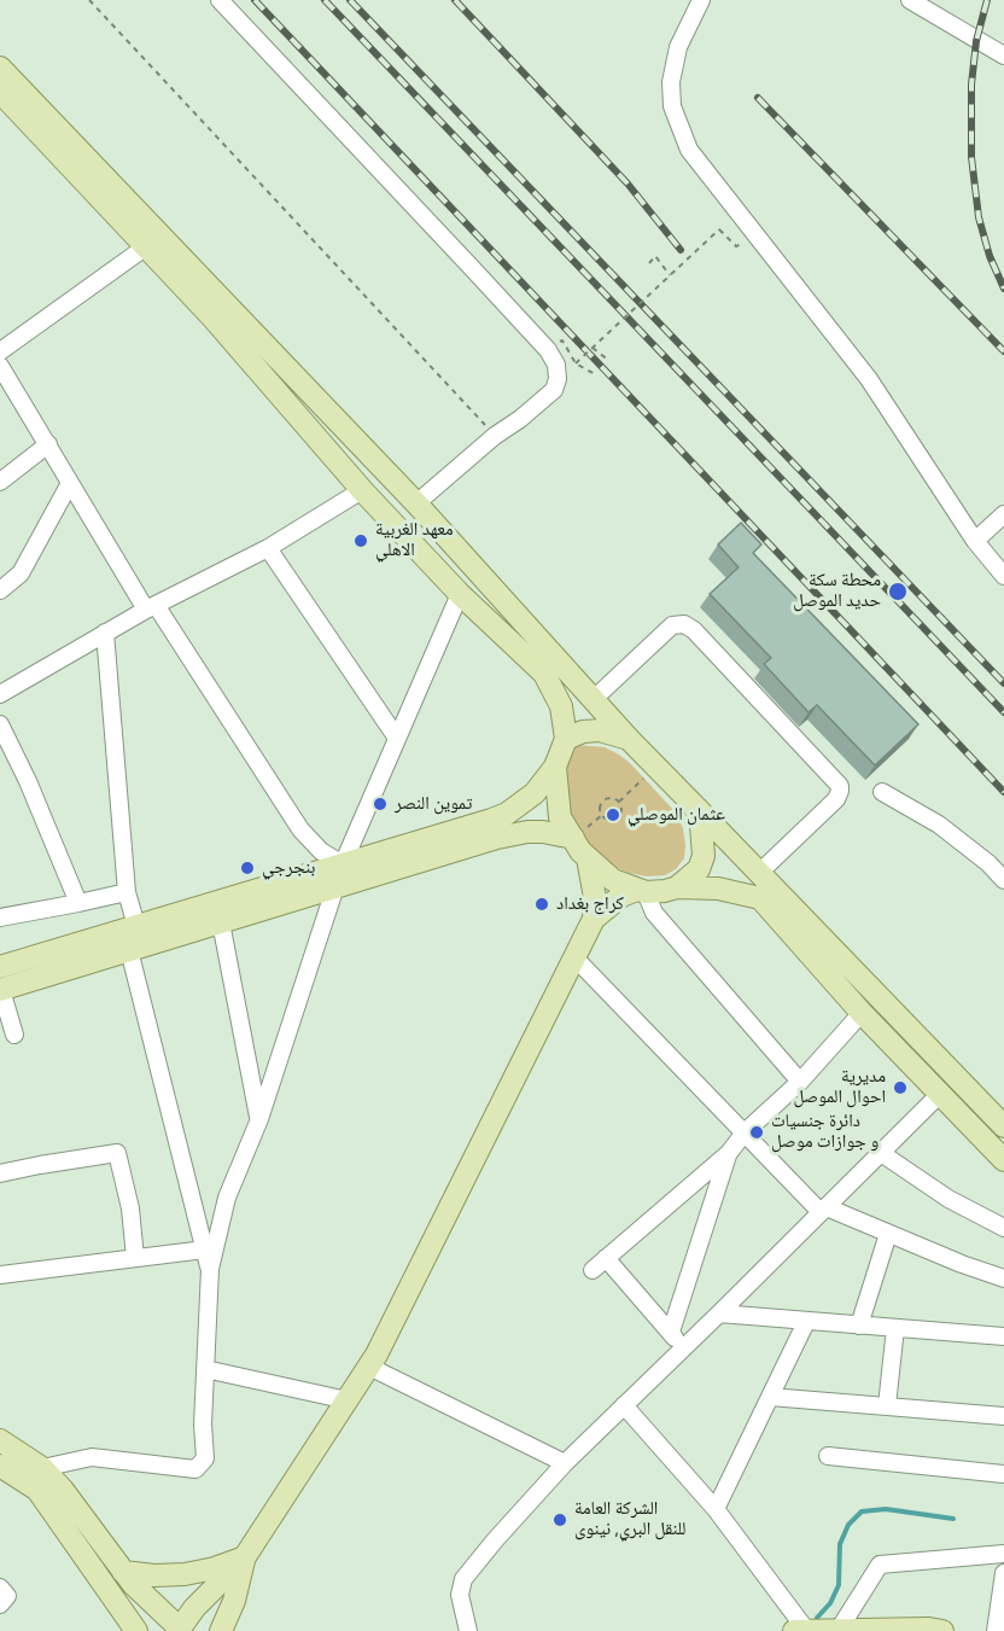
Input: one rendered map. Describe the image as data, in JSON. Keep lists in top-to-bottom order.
{
  "places": [
    "معهد الغربية الاهلي",
    "محطة سكة حديد الموصل",
    "تموين النصر",
    "عثمان الموصلي",
    "بنجرجي",
    "كراج بغداد",
    "مديرية احوال الموصل",
    "دائرة جنسيات و جوازات موصل",
    "الشركة العامة للنقل البري, نينوى"
  ]
}
